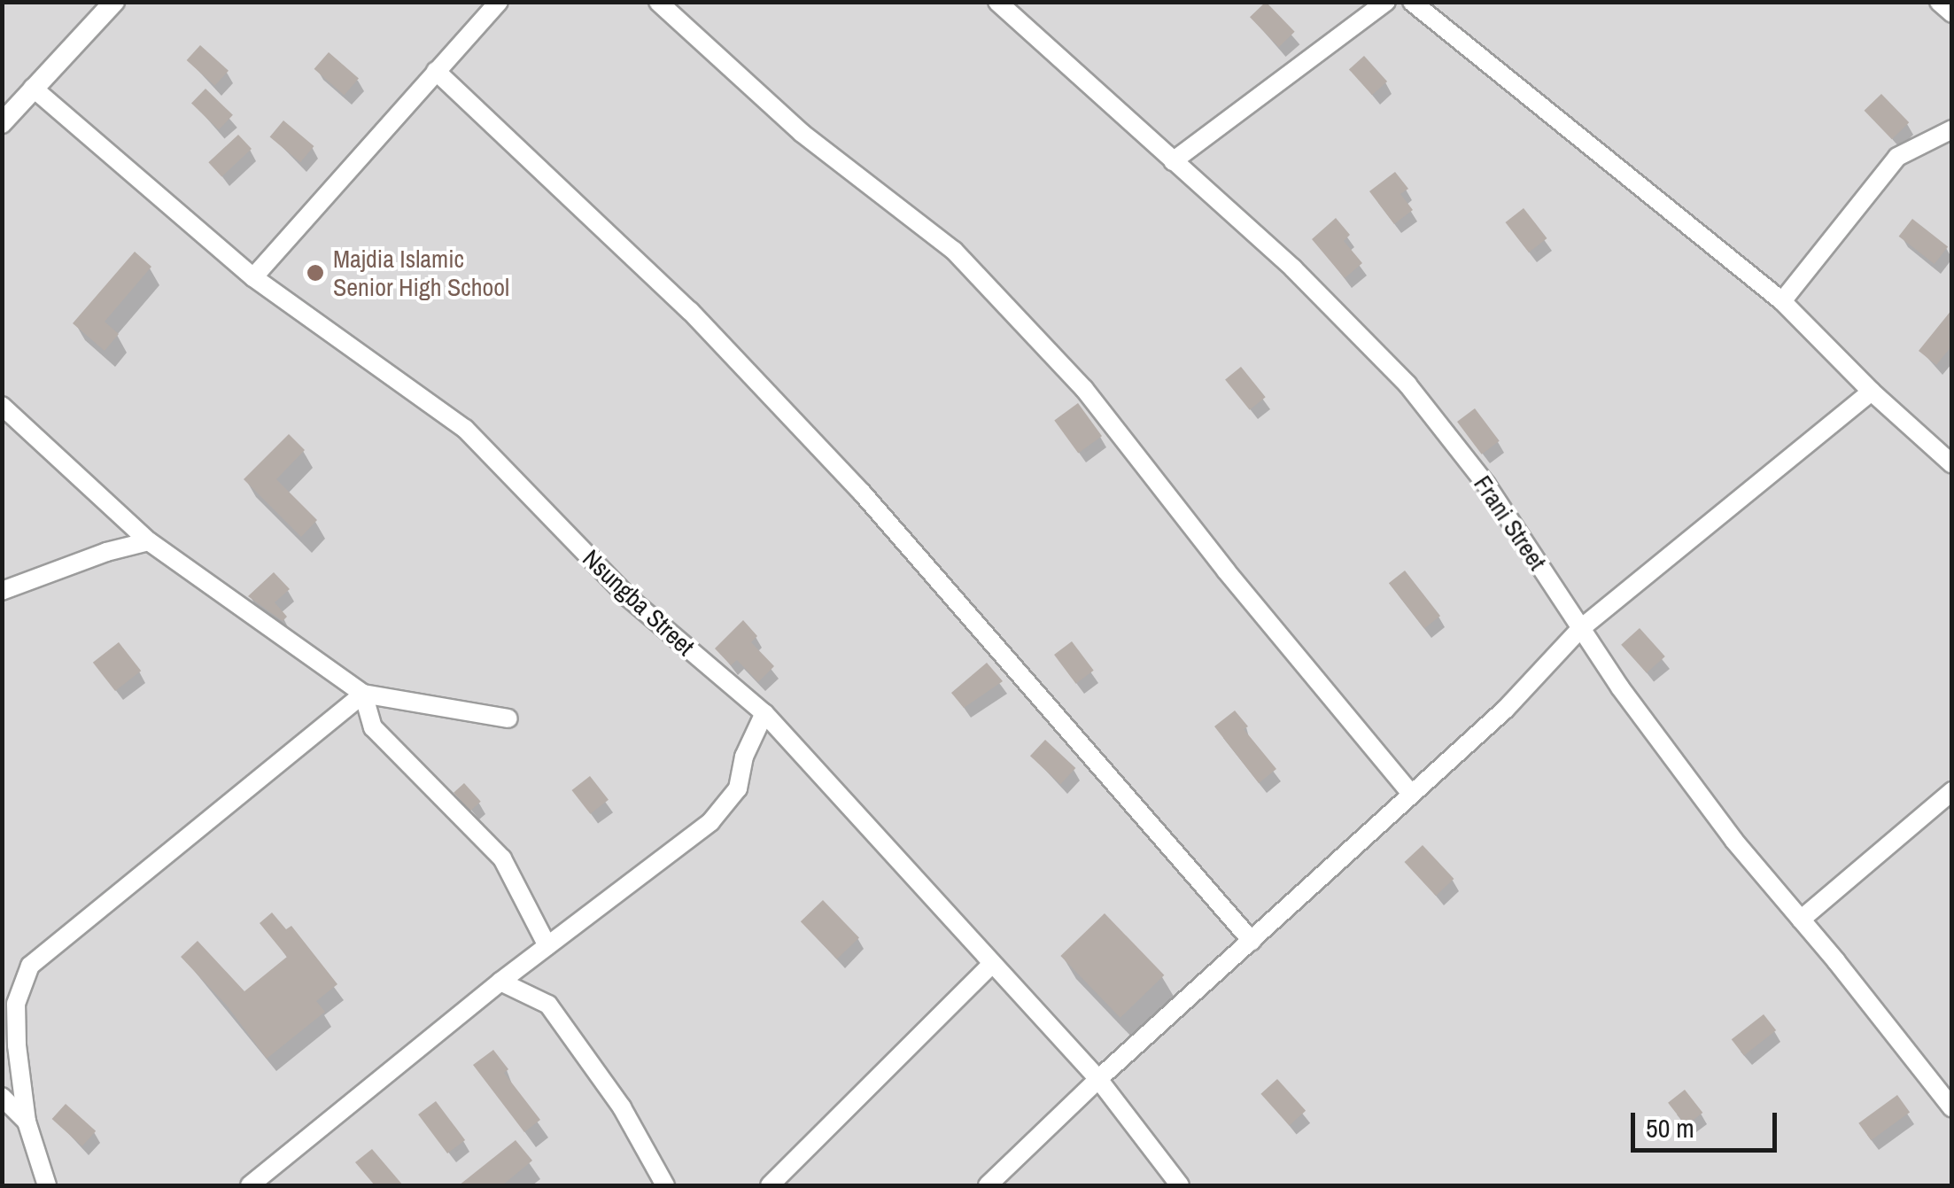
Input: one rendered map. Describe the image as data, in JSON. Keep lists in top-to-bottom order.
{
  "streets": {
    "street": ["Frani Street", "Nsungba Street"]
  },
  "places": ["Majdia Islamic Senior High School"],
  "scale_bar": "50 m"
}
